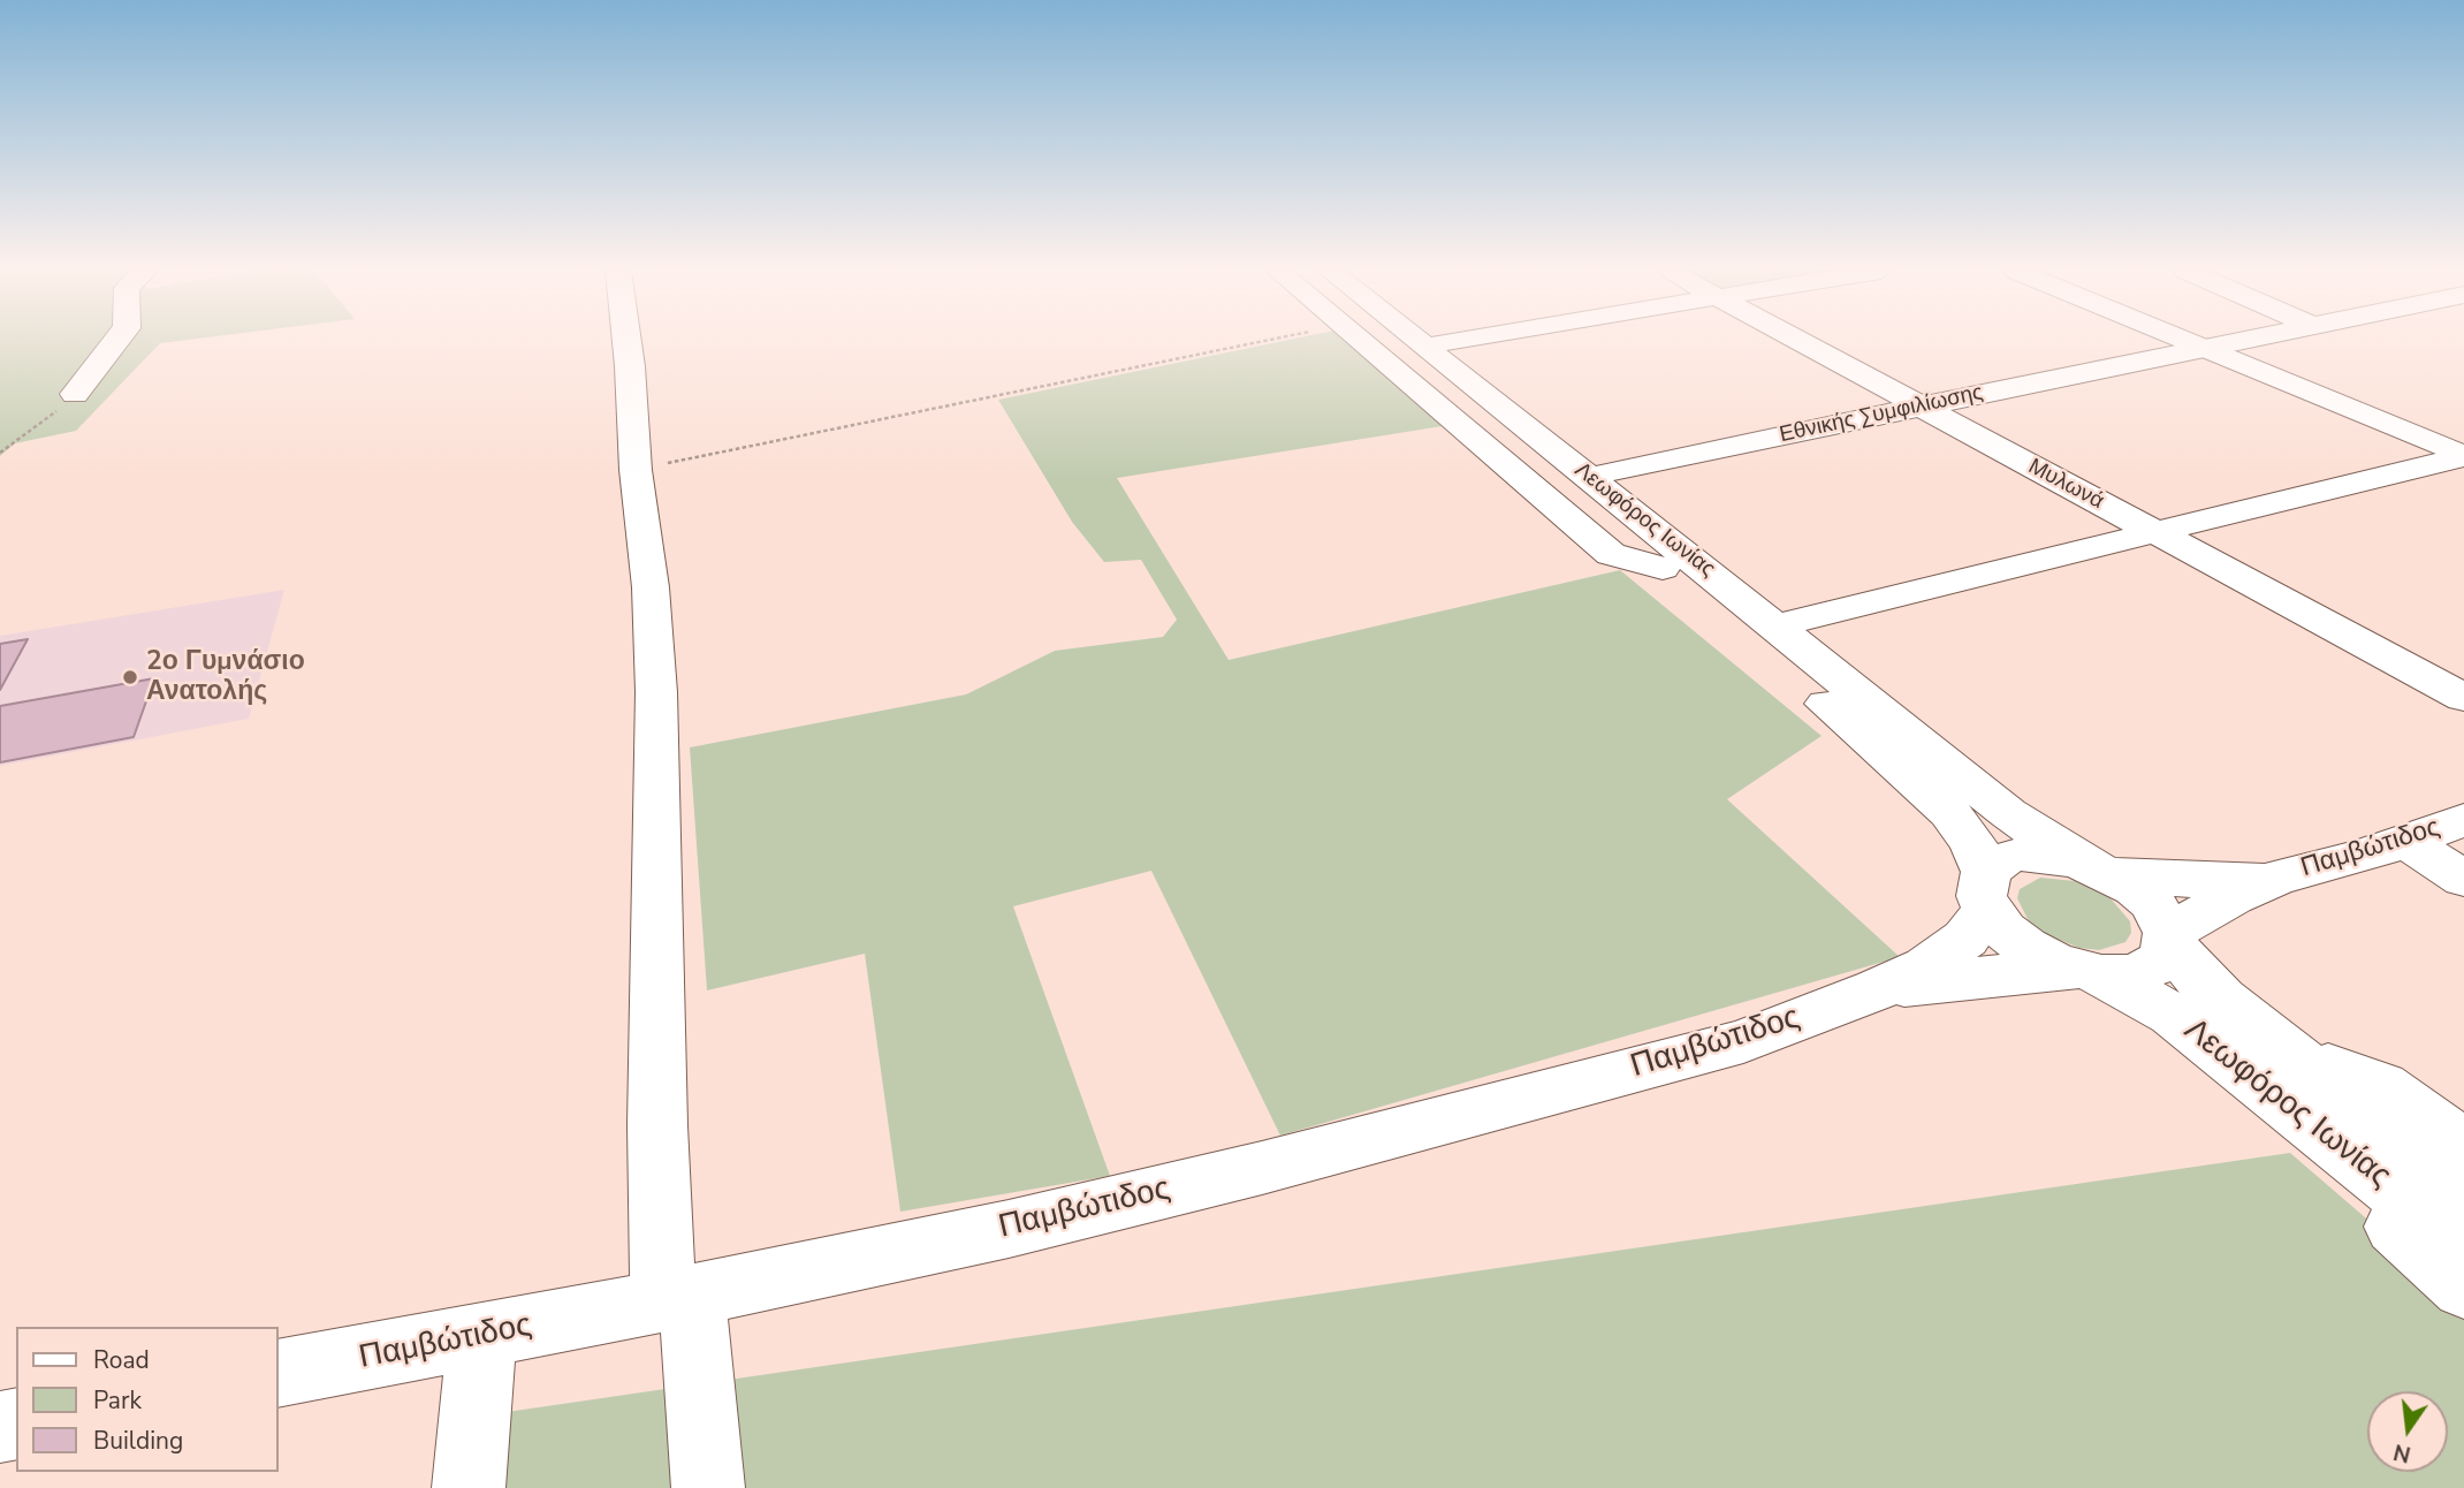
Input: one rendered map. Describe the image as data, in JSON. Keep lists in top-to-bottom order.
{
  "streets": {
    "street": [
      "Εθνικής Συμφιλίωσης",
      "Μυλωνά",
      "Λεωφόρος Ιωνίας",
      "Παμβώτιδος"
    ]
  },
  "crossings": [
    ["Εθνικής Συμφιλίωσης", "Μυλωνά"],
    ["Εθνικής Συμφιλίωσης", "Λεωφόρος Ιωνίας"],
    ["Λεωφόρος Ιωνίας", "Παμβώτιδος"]
  ],
  "places": ["2ο Γυμνάσιο Ανατολής"],
  "legend": ["Road", "Park", "Building"],
  "north": "bottom"
}
